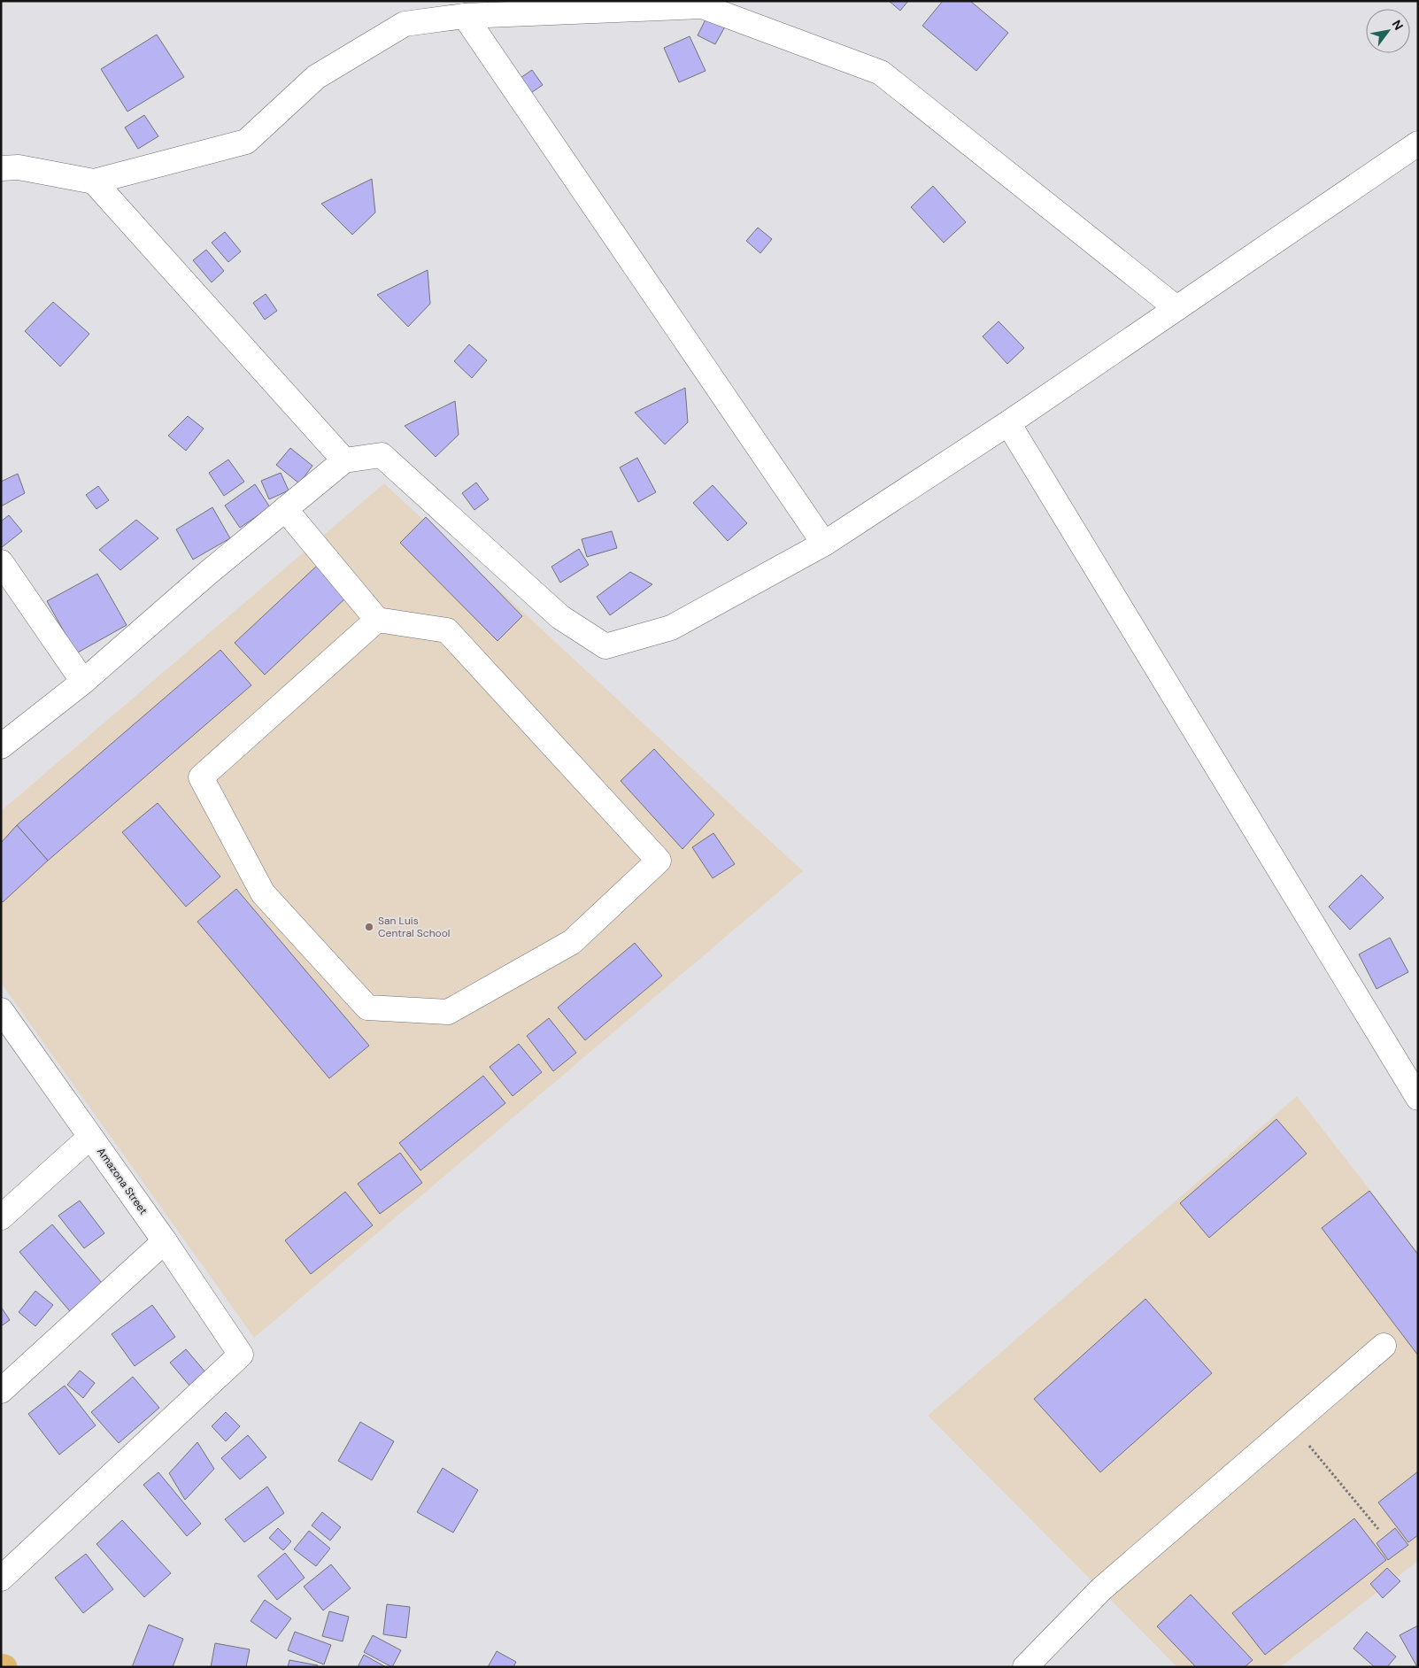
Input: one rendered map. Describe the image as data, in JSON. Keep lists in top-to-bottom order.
{
  "streets": {
    "street": ["Amazona Street"]
  },
  "places": ["San Luis Central School"],
  "north": "top right"
}
